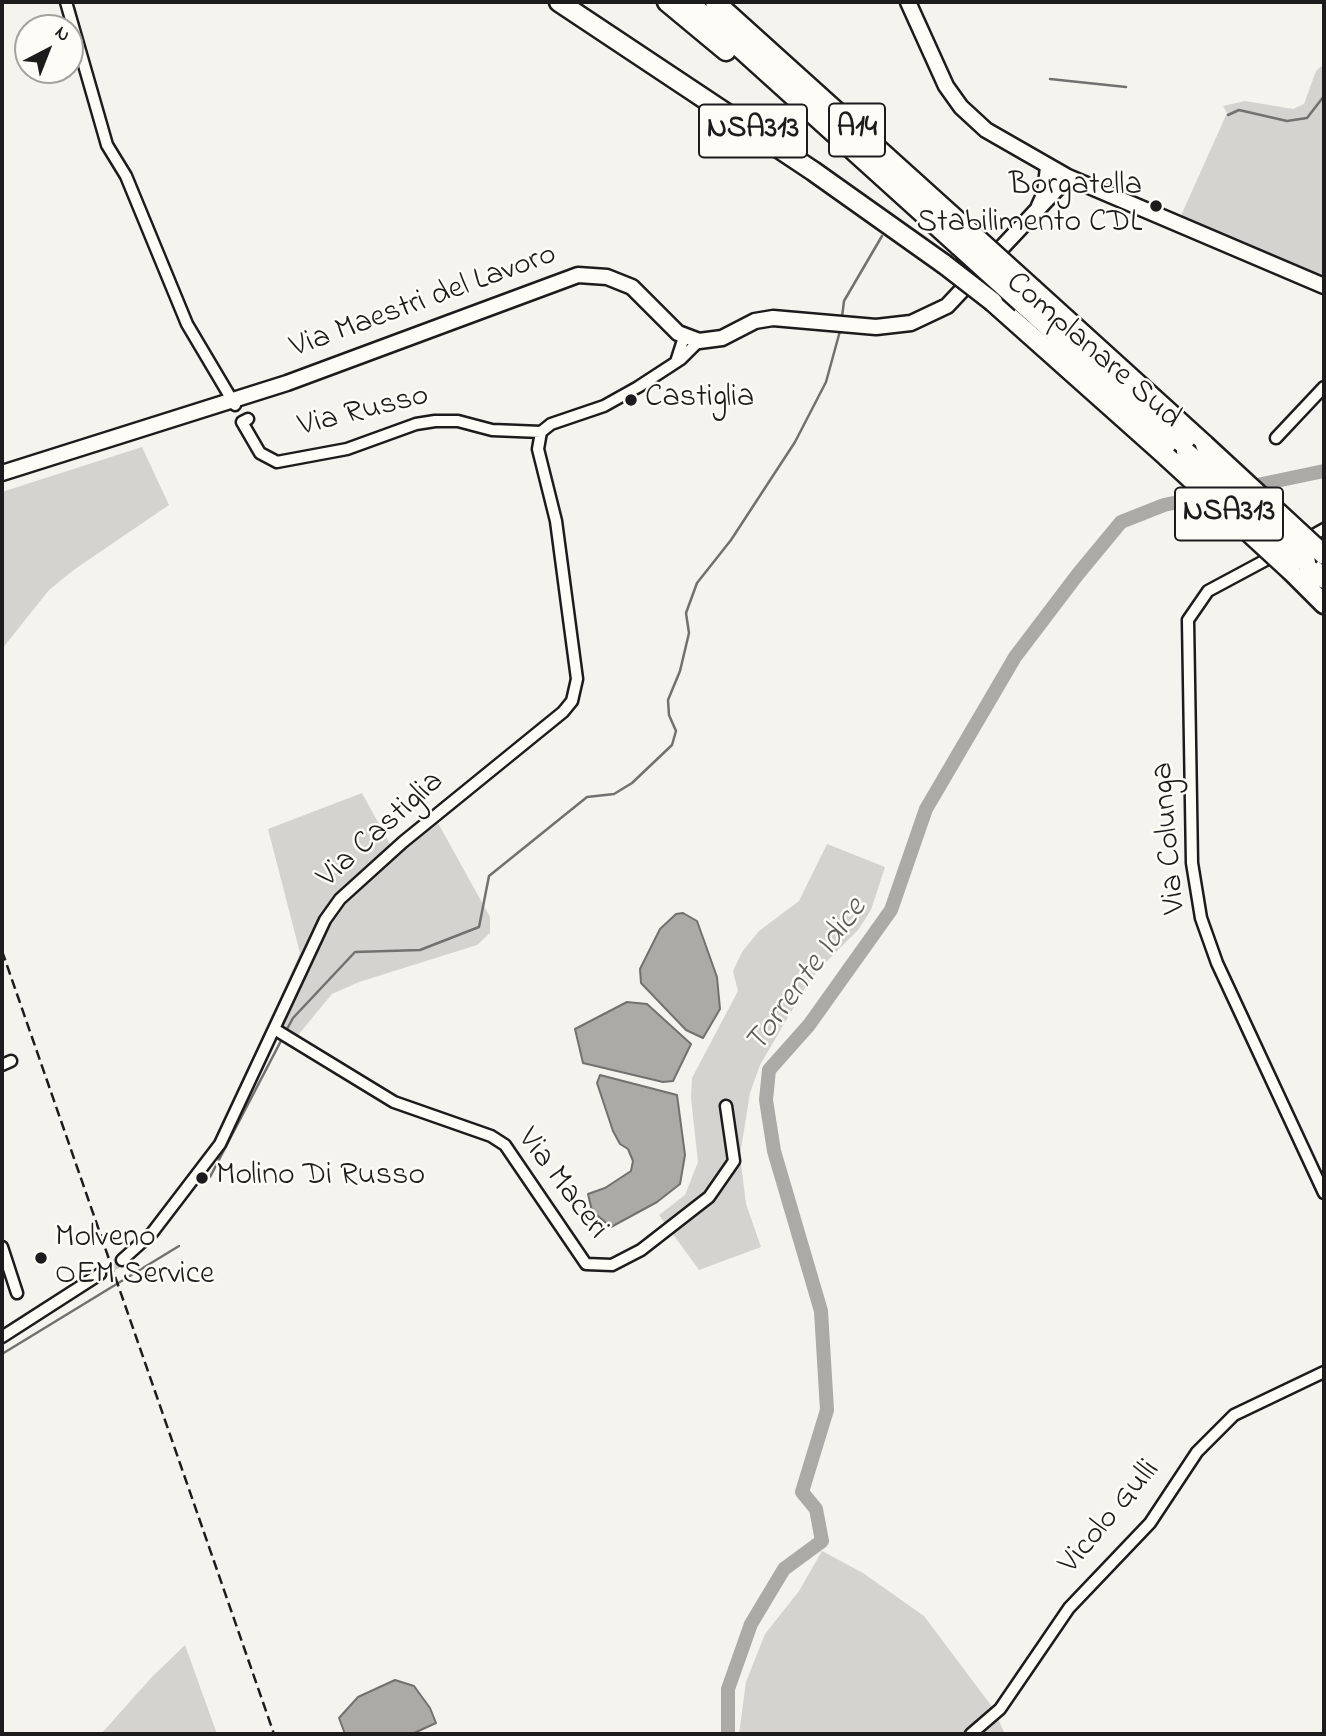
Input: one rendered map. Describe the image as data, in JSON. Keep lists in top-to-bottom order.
{
  "streets": {
    "highway": ["A14", "NSA313", "Complanare Sud"],
    "street": [
      "Via Maestri del Lavoro",
      "Via Russo",
      "Via Castiglia",
      "Via Colunga",
      "Via Maceri",
      "Vicolo Gulli"
    ]
  },
  "crossings": [
    ["A14", "Complanare Sud"],
    ["Via Russo", "Via Castiglia"],
    ["Via Castiglia", "Via Maceri"]
  ],
  "water": ["Torrente Idice"],
  "places": [
    "Borgatella Stabilimento CDL",
    "Castiglia",
    "Molino Di Russo",
    "Molveno OEM Service"
  ],
  "north": "top right"
}
